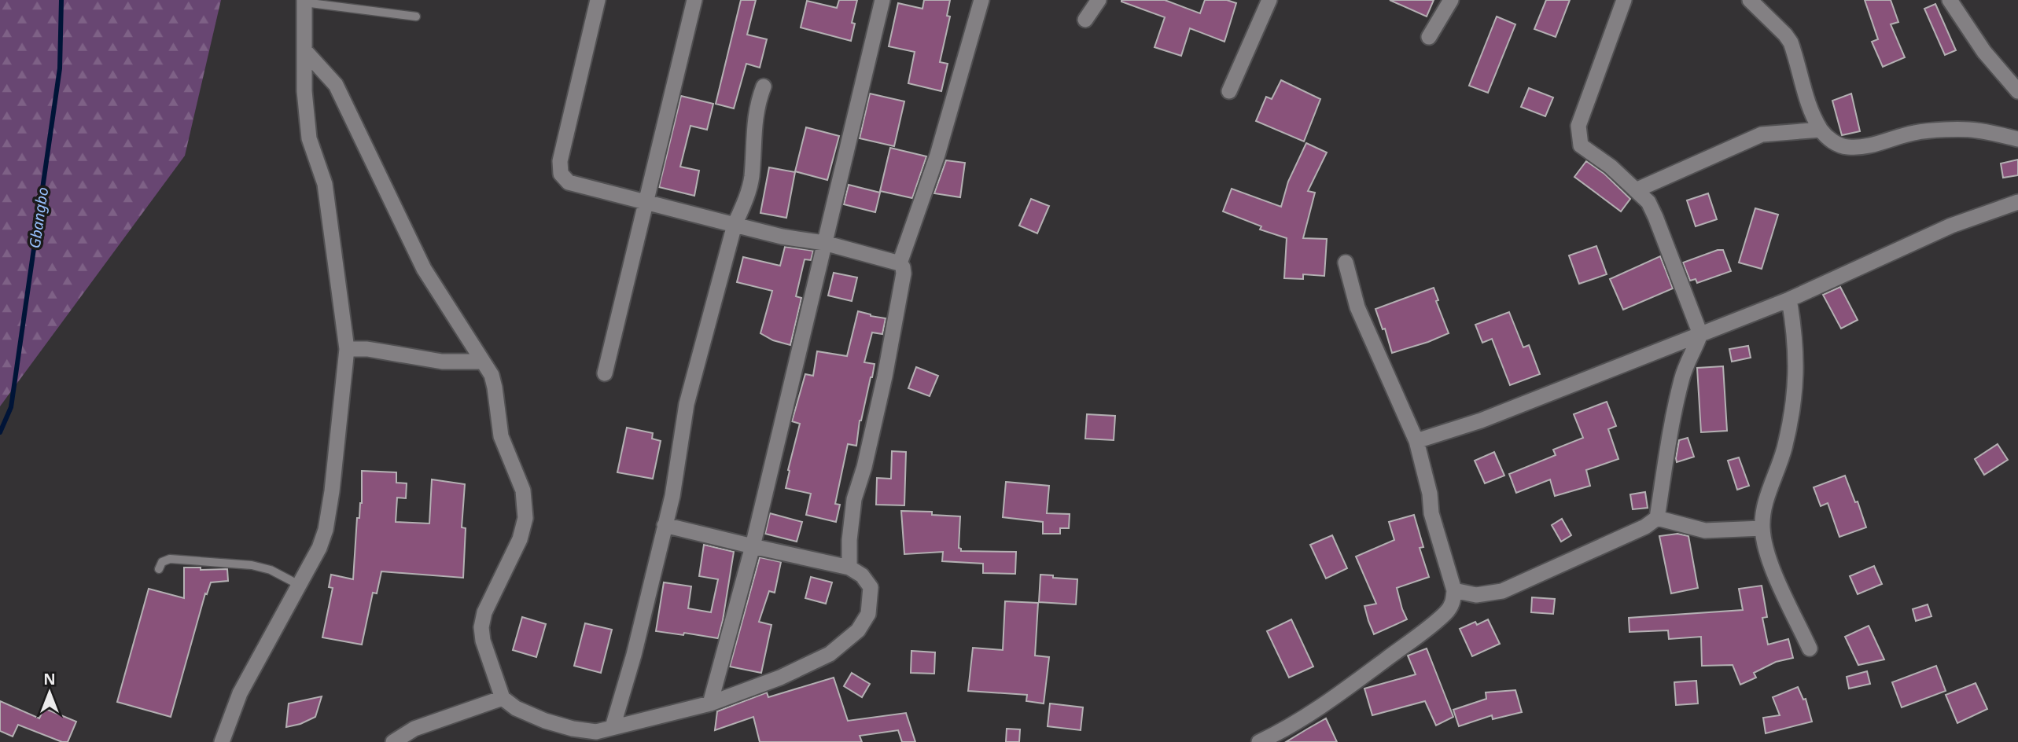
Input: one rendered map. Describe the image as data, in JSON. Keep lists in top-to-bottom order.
{
  "water": ["Gbangbo"],
  "north": "top"
}
